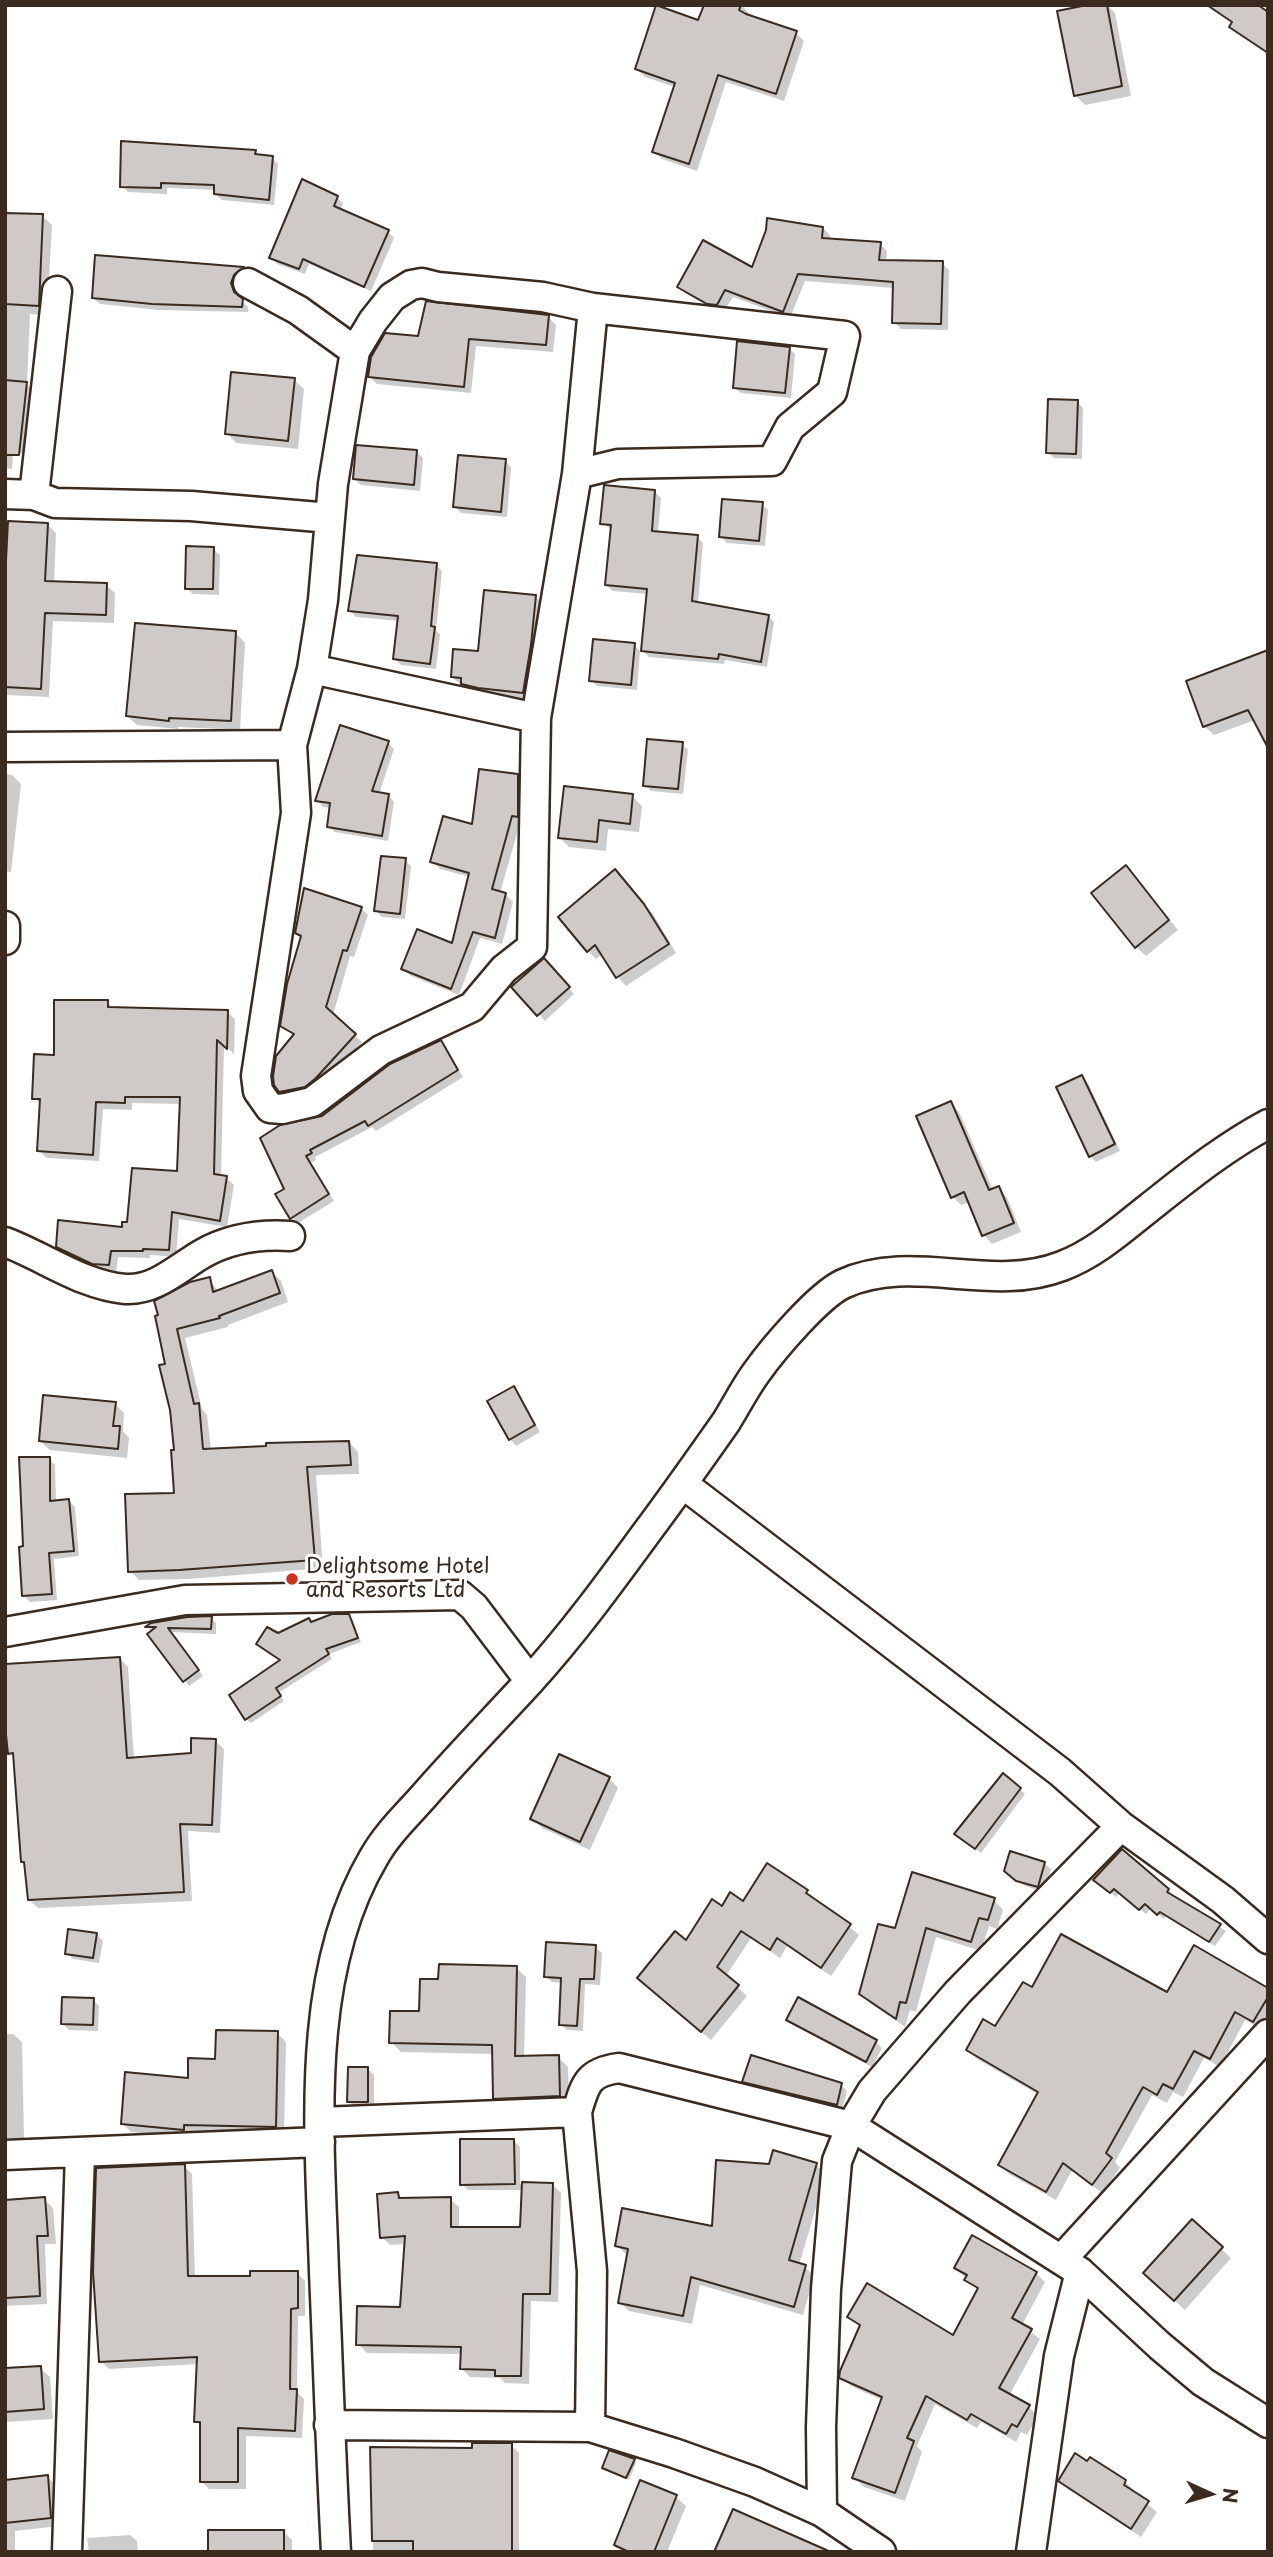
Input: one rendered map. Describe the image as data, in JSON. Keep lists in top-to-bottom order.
{
  "places": ["Delightsome Hotel and Resorts Ltd"],
  "north": "right"
}
